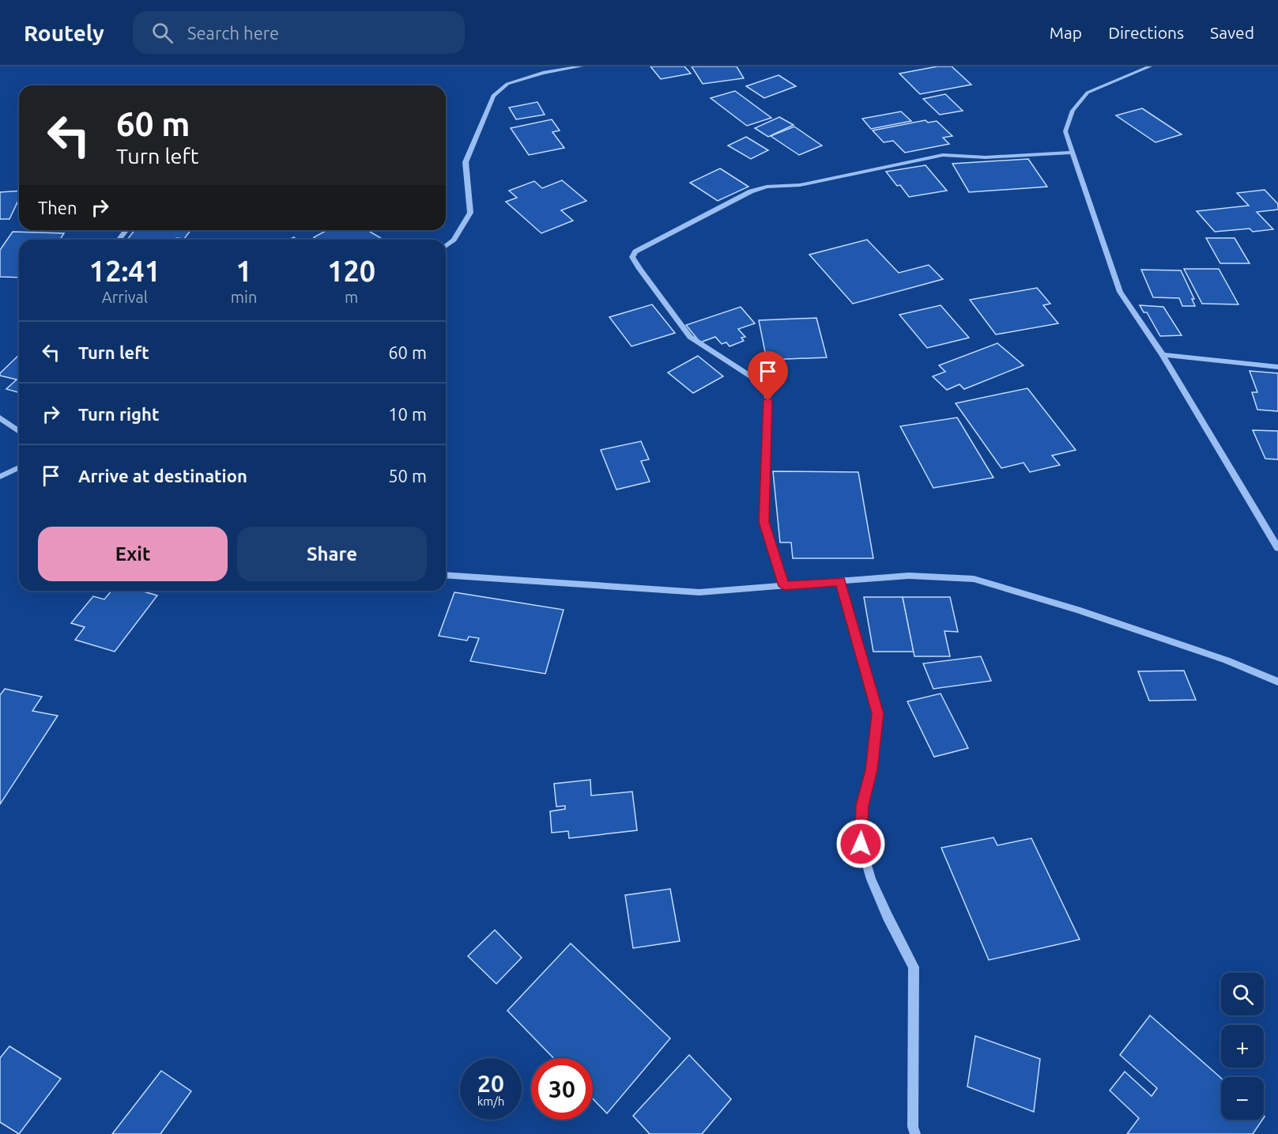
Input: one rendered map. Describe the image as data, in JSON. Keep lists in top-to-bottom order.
{
  "page": {
    "header": "Routely",
    "search": "Search here",
    "nav": ["Map", "Directions", "Saved"],
    "turn": ["60 m", "Turn left"],
    "then": "Then",
    "eta": [
      "12:41",
      "Arrival",
      "1",
      "min",
      "120",
      "m"
    ],
    "list": [
      {
        "name": "Turn left",
        "value": "60 m"
      },
      {
        "name": "Turn right",
        "value": "10 m"
      },
      {
        "name": "Arrive at destination",
        "value": "50 m"
      }
    ],
    "buttons": ["Exit", "Share"],
    "map_buttons": ["+", "−"],
    "speed": "20 km/h",
    "limit": "30"
  }
}
